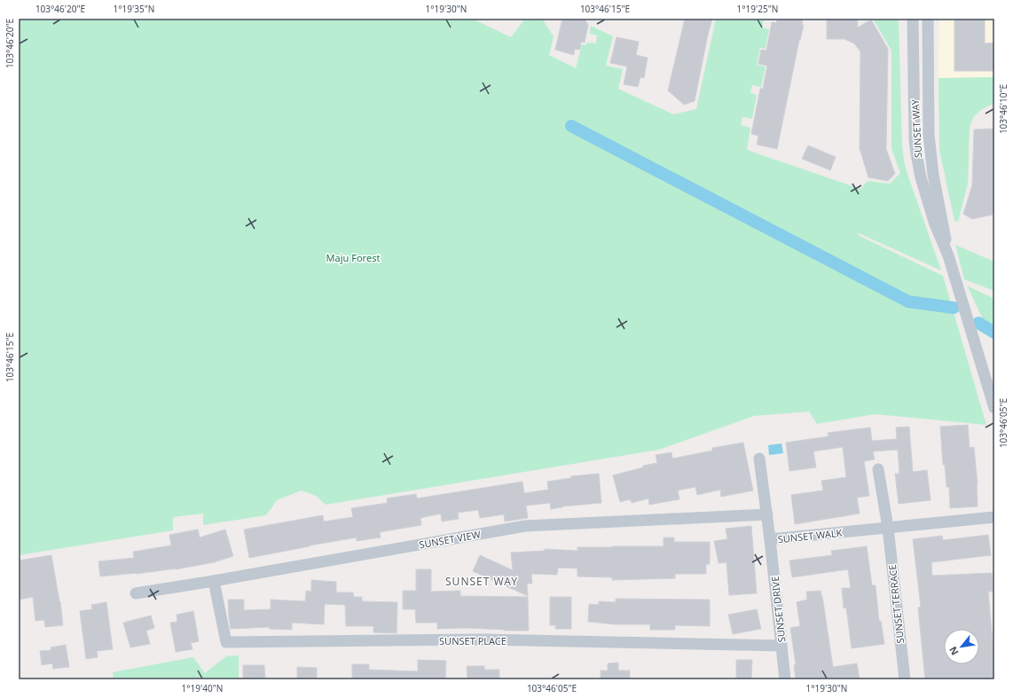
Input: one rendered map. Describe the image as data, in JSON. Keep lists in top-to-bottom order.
{
  "streets": {
    "street": [
      "SUNSET WAY",
      "SUNSET WALK",
      "SUNSET VIEW",
      "SUNSET TERRACE",
      "SUNSET DRIVE",
      "SUNSET PLACE"
    ]
  },
  "crossings": [
    ["SUNSET WALK", "SUNSET VIEW"],
    ["SUNSET WALK", "SUNSET TERRACE"],
    ["SUNSET WALK", "SUNSET DRIVE"],
    ["SUNSET VIEW", "SUNSET PLACE"],
    ["SUNSET DRIVE", "SUNSET PLACE"]
  ],
  "districts": ["SUNSET WAY"],
  "parks": ["Maju Forest"],
  "north": "bottom left",
  "coordinates": [
    "103°46'20\"E",
    "1°19'35\"N",
    "1°19'30\"N",
    "103°46'15\"E",
    "1°19'25\"N",
    "103°46'10\"E",
    "103°46'05\"E",
    "1°19'40\"N"
  ]
}
